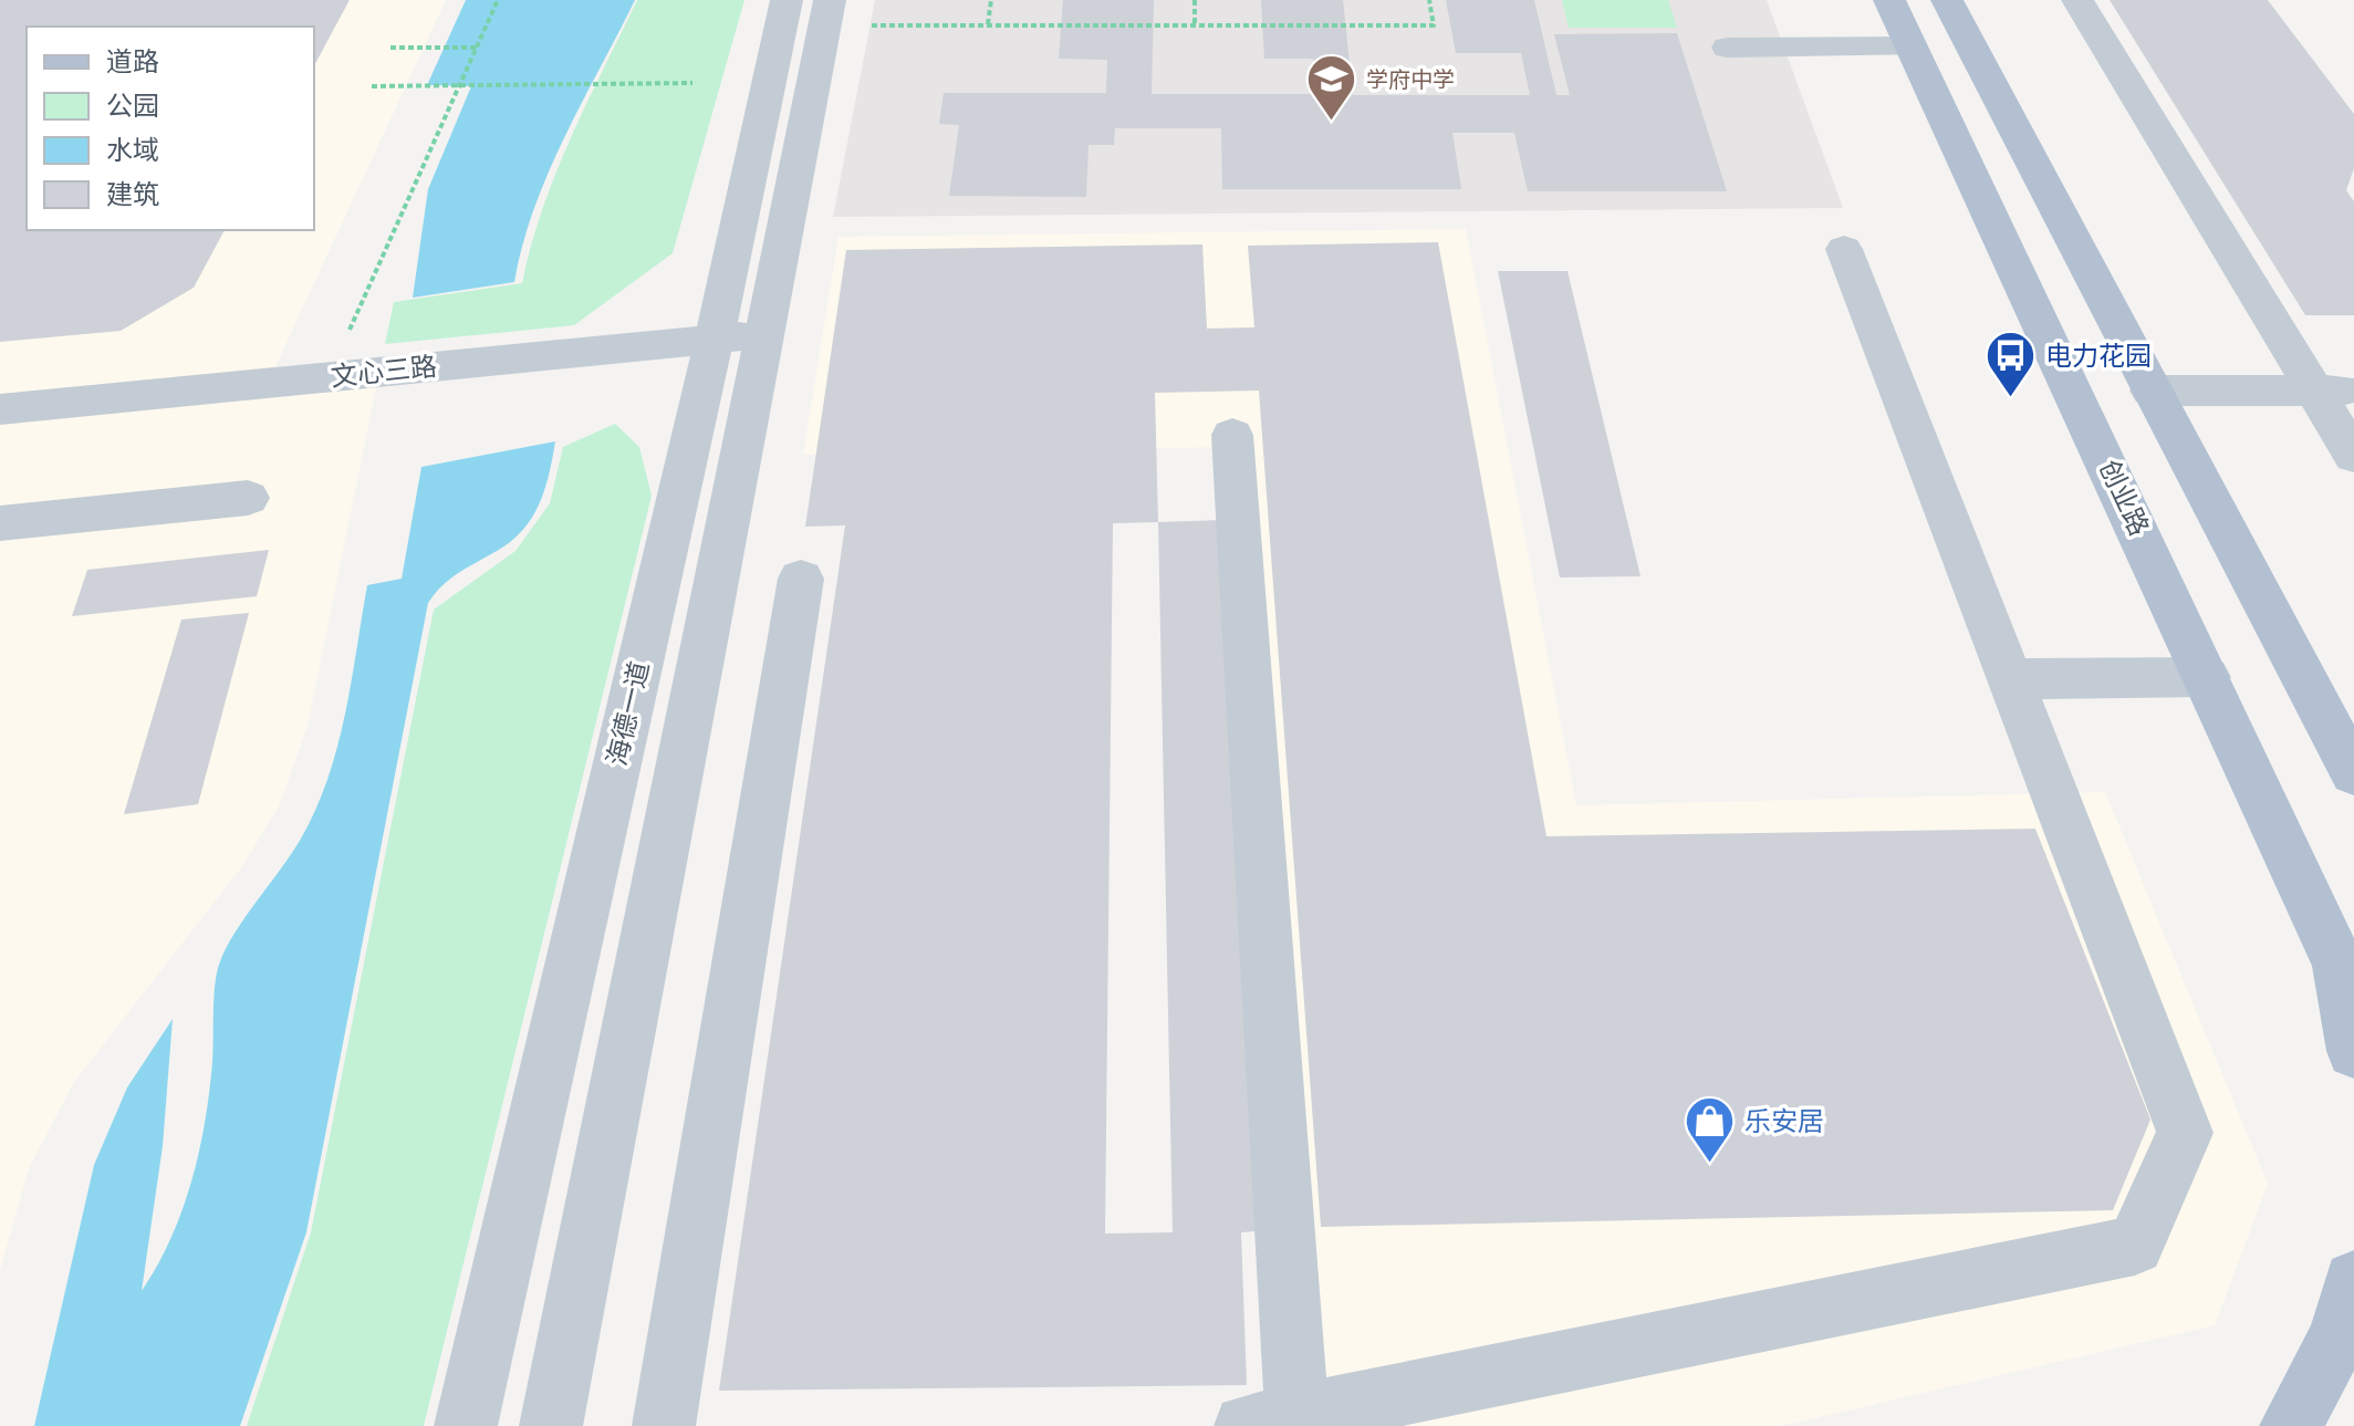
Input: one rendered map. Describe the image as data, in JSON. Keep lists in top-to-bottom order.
{
  "streets": {
    "main road": ["创业路"],
    "street": ["文心三路", "海德一道"]
  },
  "crossings": [
    ["文心三路", "海德一道"]
  ],
  "places": {
    "school or university": ["学府中学"],
    "bus stop": ["电力花园"],
    "shop": ["乐安居"]
  },
  "legend": [
    "道路",
    "公园",
    "水域",
    "建筑"
  ]
}
